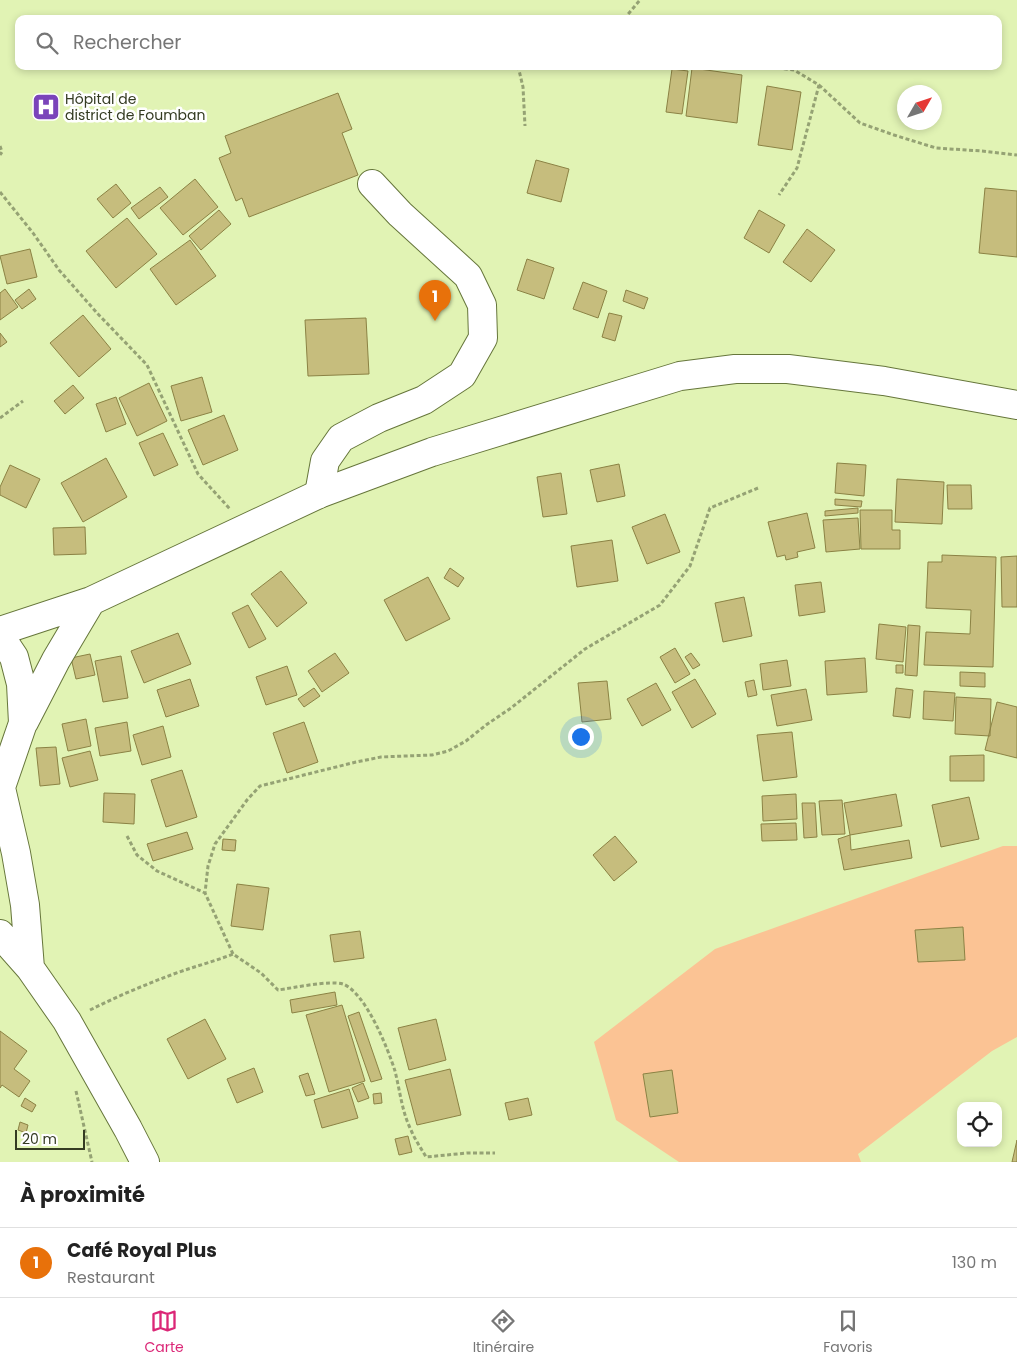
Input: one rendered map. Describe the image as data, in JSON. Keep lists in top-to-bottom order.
{
  "places": {
    "hospital": ["Hôpital de district de Foumban"]
  },
  "scale_bar": "20 m",
  "north": "top right",
  "page": {
    "search": "Rechercher",
    "pins": "1",
    "scale": "20 m",
    "heading": "À proximité",
    "list": [
      {
        "mark": "1",
        "name": "Café Royal Plus",
        "note": "Restaurant",
        "value": "130 m"
      }
    ],
    "nav": ["Carte", "Itinéraire", "Favoris"]
  }
}
